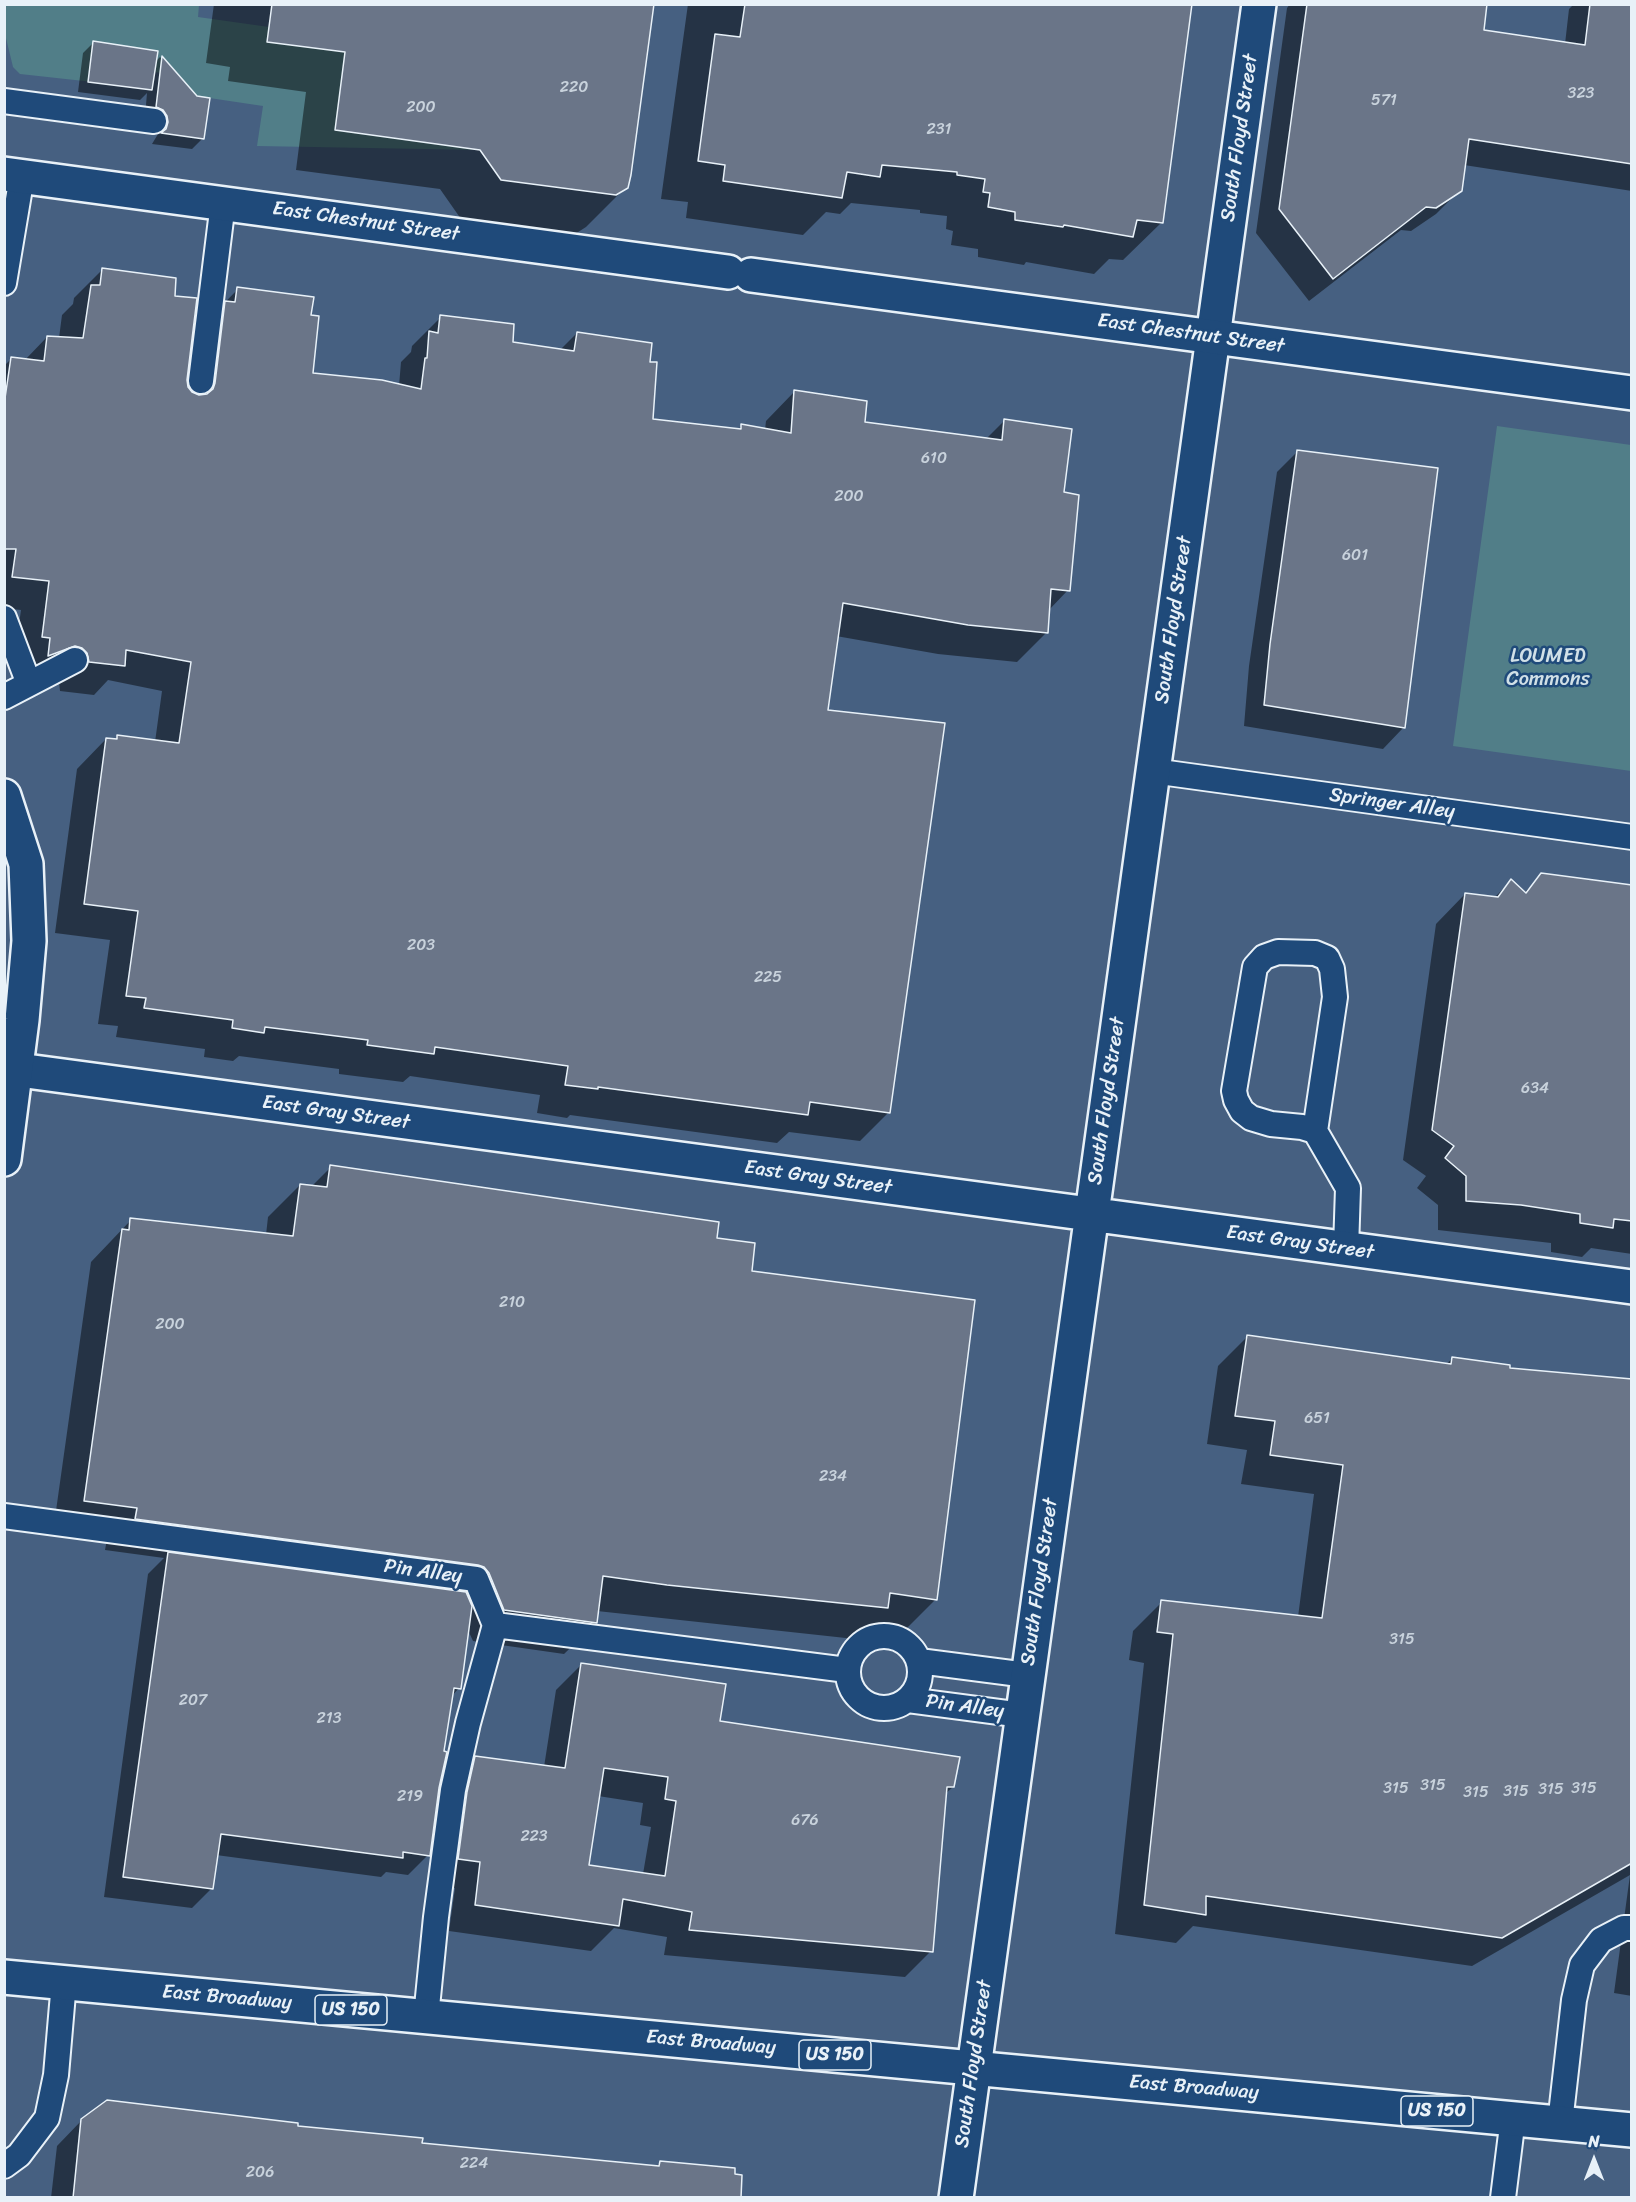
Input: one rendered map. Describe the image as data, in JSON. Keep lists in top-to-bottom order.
{
  "streets": {
    "street": [
      "South Floyd Street",
      "East Chestnut Street",
      "East Gray Street",
      "East Broadway",
      "US 150"
    ],
    "lane": ["Springer Alley", "Pin Alley"]
  },
  "crossings": [
    ["South Floyd Street", "East Chestnut Street"],
    ["South Floyd Street", "Springer Alley"],
    ["South Floyd Street", "East Gray Street"],
    ["South Floyd Street", "Pin Alley"],
    ["South Floyd Street", "East Broadway"]
  ],
  "parks": ["LOUMED Commons"],
  "house_numbers": [
    "220",
    "323",
    "571",
    "200",
    "231",
    "610",
    "200",
    "601",
    "203",
    "225",
    "634",
    "210",
    "200",
    "651",
    "234",
    "315",
    "207",
    "213",
    "315",
    "315",
    "315",
    "315",
    "315",
    "315",
    "219",
    "676",
    "223",
    "224",
    "206"
  ],
  "north": "top"
}
